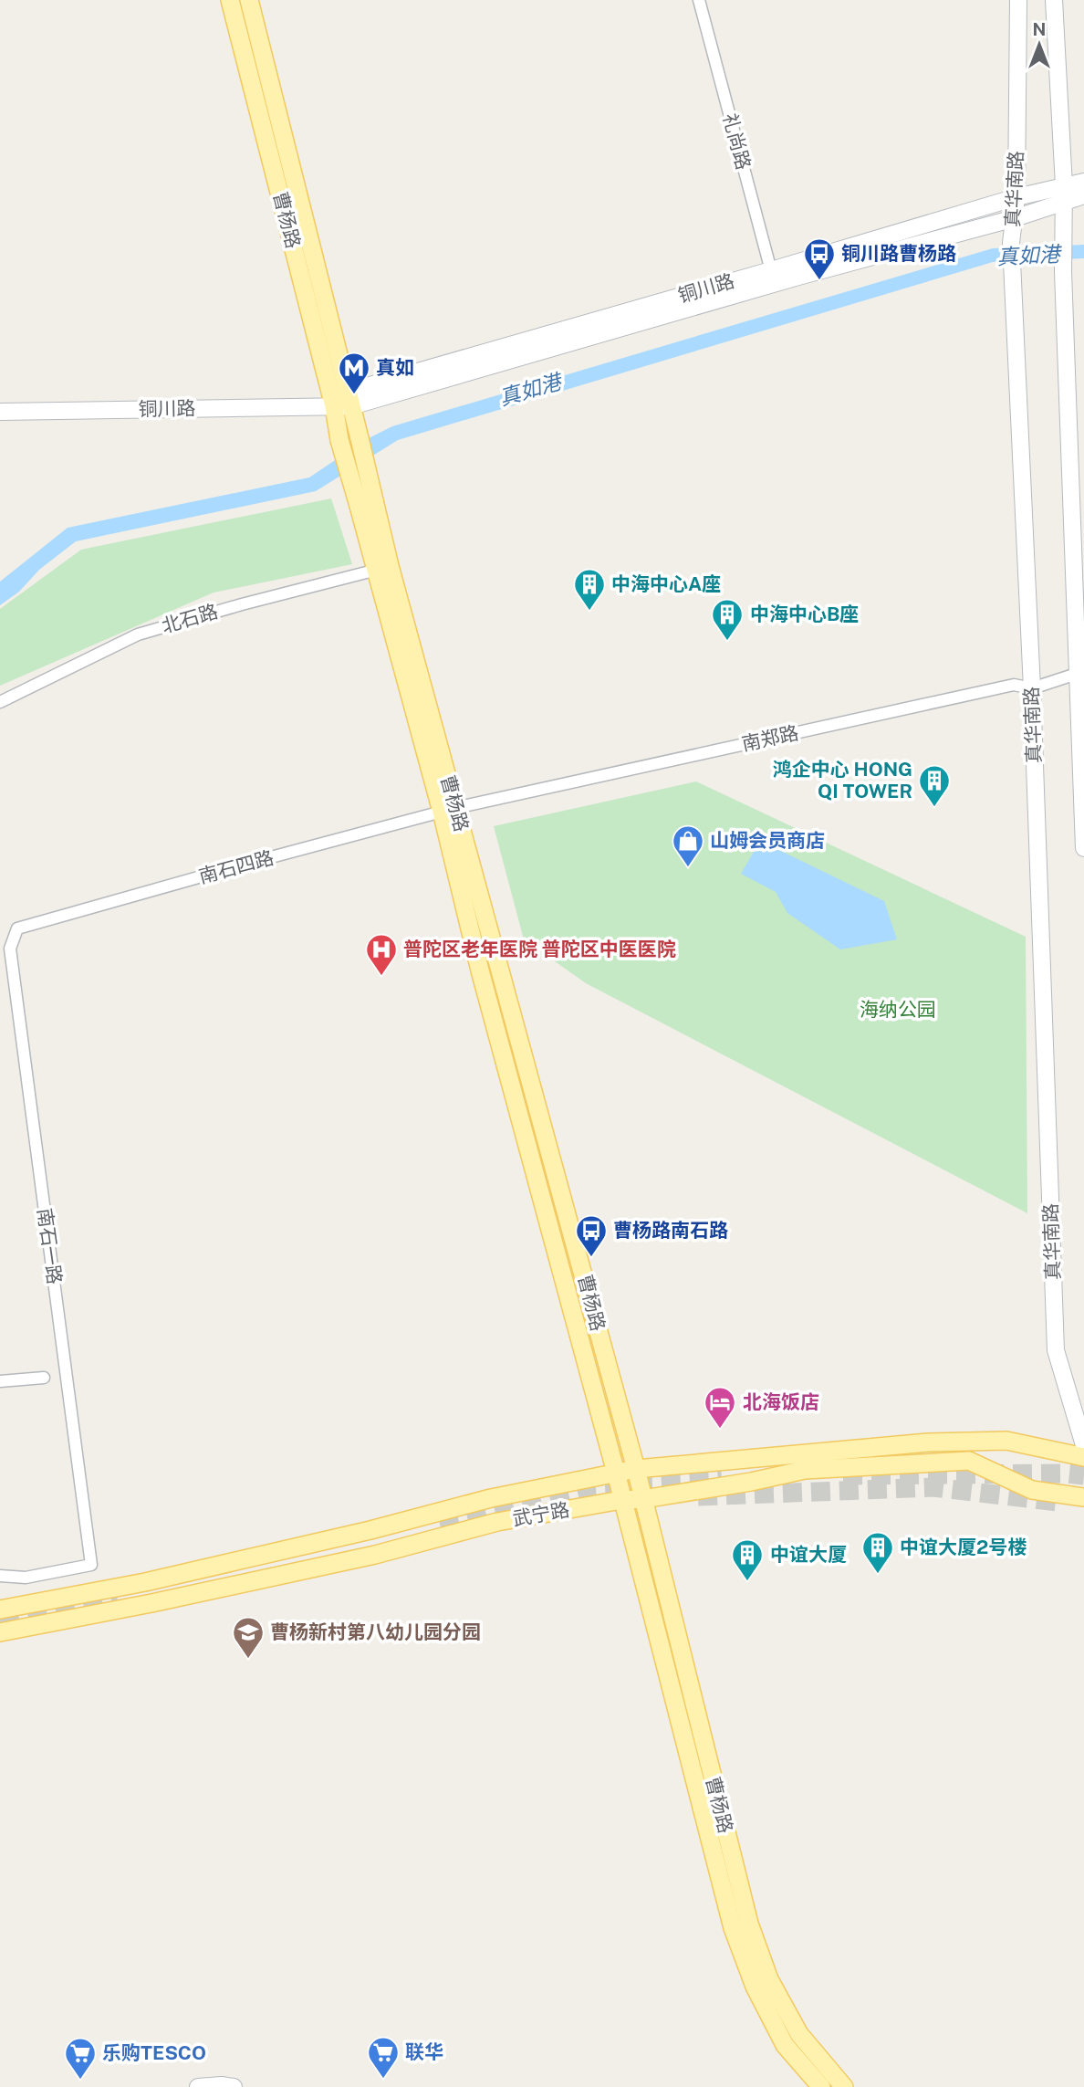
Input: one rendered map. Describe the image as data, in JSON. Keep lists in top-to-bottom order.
{
  "streets": {
    "main road": [
      "真华南路",
      "曹杨路",
      "铜川路",
      "武宁路"
    ],
    "street": [
      "礼尚路",
      "北石路",
      "南郑路",
      "南石四路",
      "南石一路"
    ]
  },
  "crossings": [
    ["礼尚路", "铜川路"],
    ["真华南路", "铜川路"],
    ["真华南路", "南郑路"],
    ["曹杨路", "铜川路"],
    ["曹杨路", "北石路"],
    ["曹杨路", "南郑路"],
    ["曹杨路", "南石四路"],
    ["曹杨路", "武宁路"],
    ["南郑路", "南石四路"],
    ["南石四路", "南石一路"]
  ],
  "water": ["真如港"],
  "parks": ["海纳公园"],
  "places": {
    "bus stop": ["铜川路曹杨路", "曹杨路南石路"],
    "metro station": ["真如"],
    "building": [
      "中海中心A座",
      "中海中心B座",
      "鸿企中心 HONG QI TOWER",
      "中谊大厦2号楼",
      "中谊大厦"
    ],
    "shop": ["山姆会员商店"],
    "hospital": ["普陀区老年医院 普陀区中医医院"],
    "hotel": ["北海饭店"],
    "school or university": ["曹杨新村第八幼儿园分园"],
    "supermarket": ["联华", "乐购TESCO"]
  },
  "north": "top"
}
